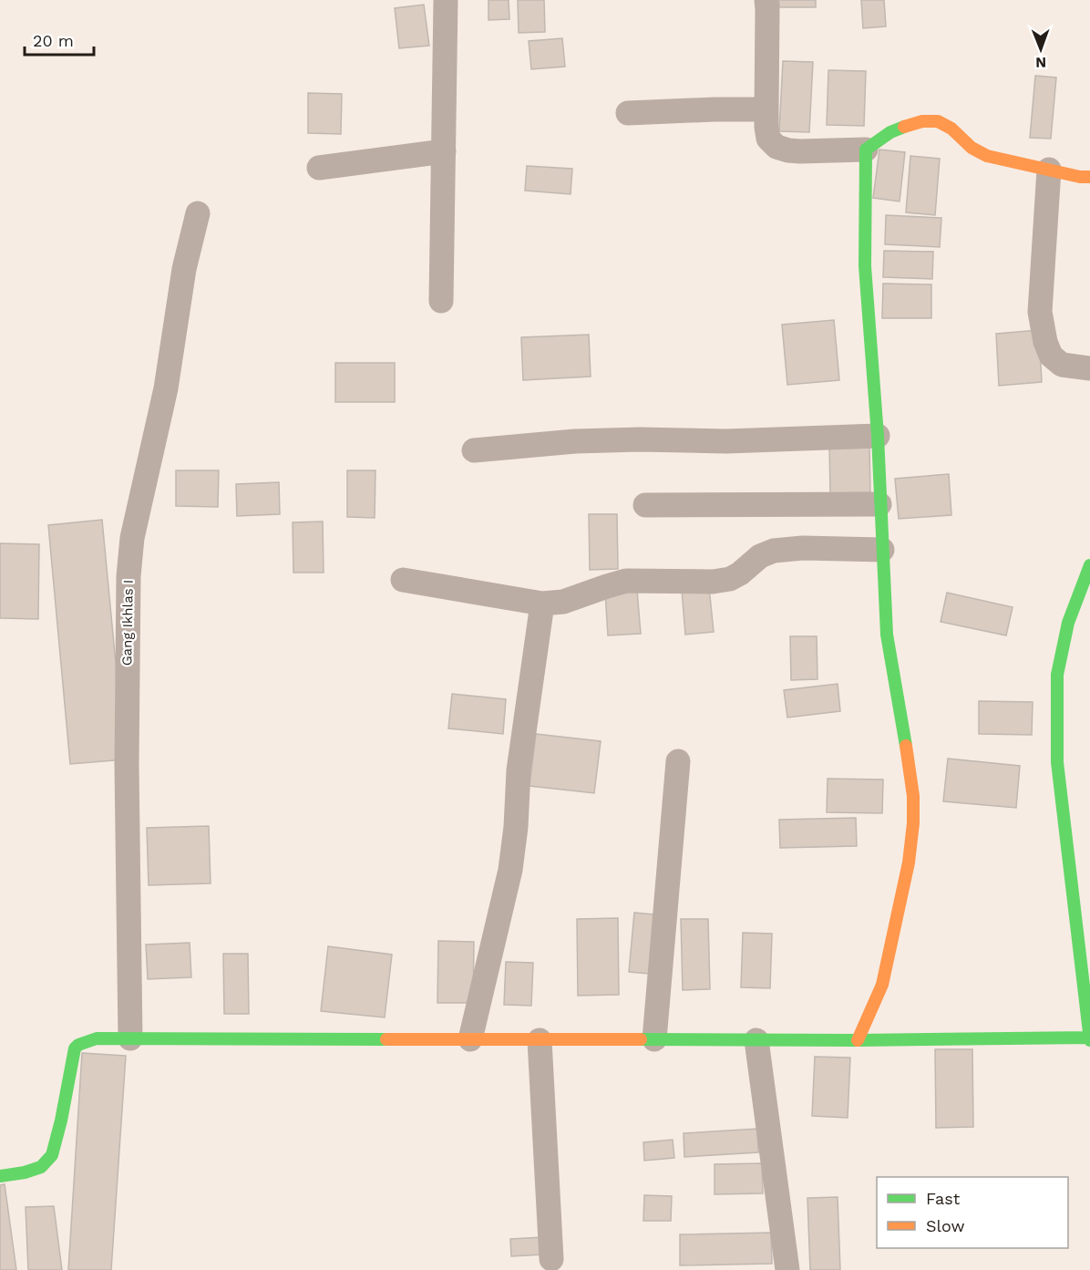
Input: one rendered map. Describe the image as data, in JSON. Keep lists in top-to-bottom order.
{
  "streets": {
    "street": ["Gang Ikhlas I"]
  },
  "legend": ["Fast", "Slow"],
  "scale_bar": "20 m",
  "north": "bottom"
}
